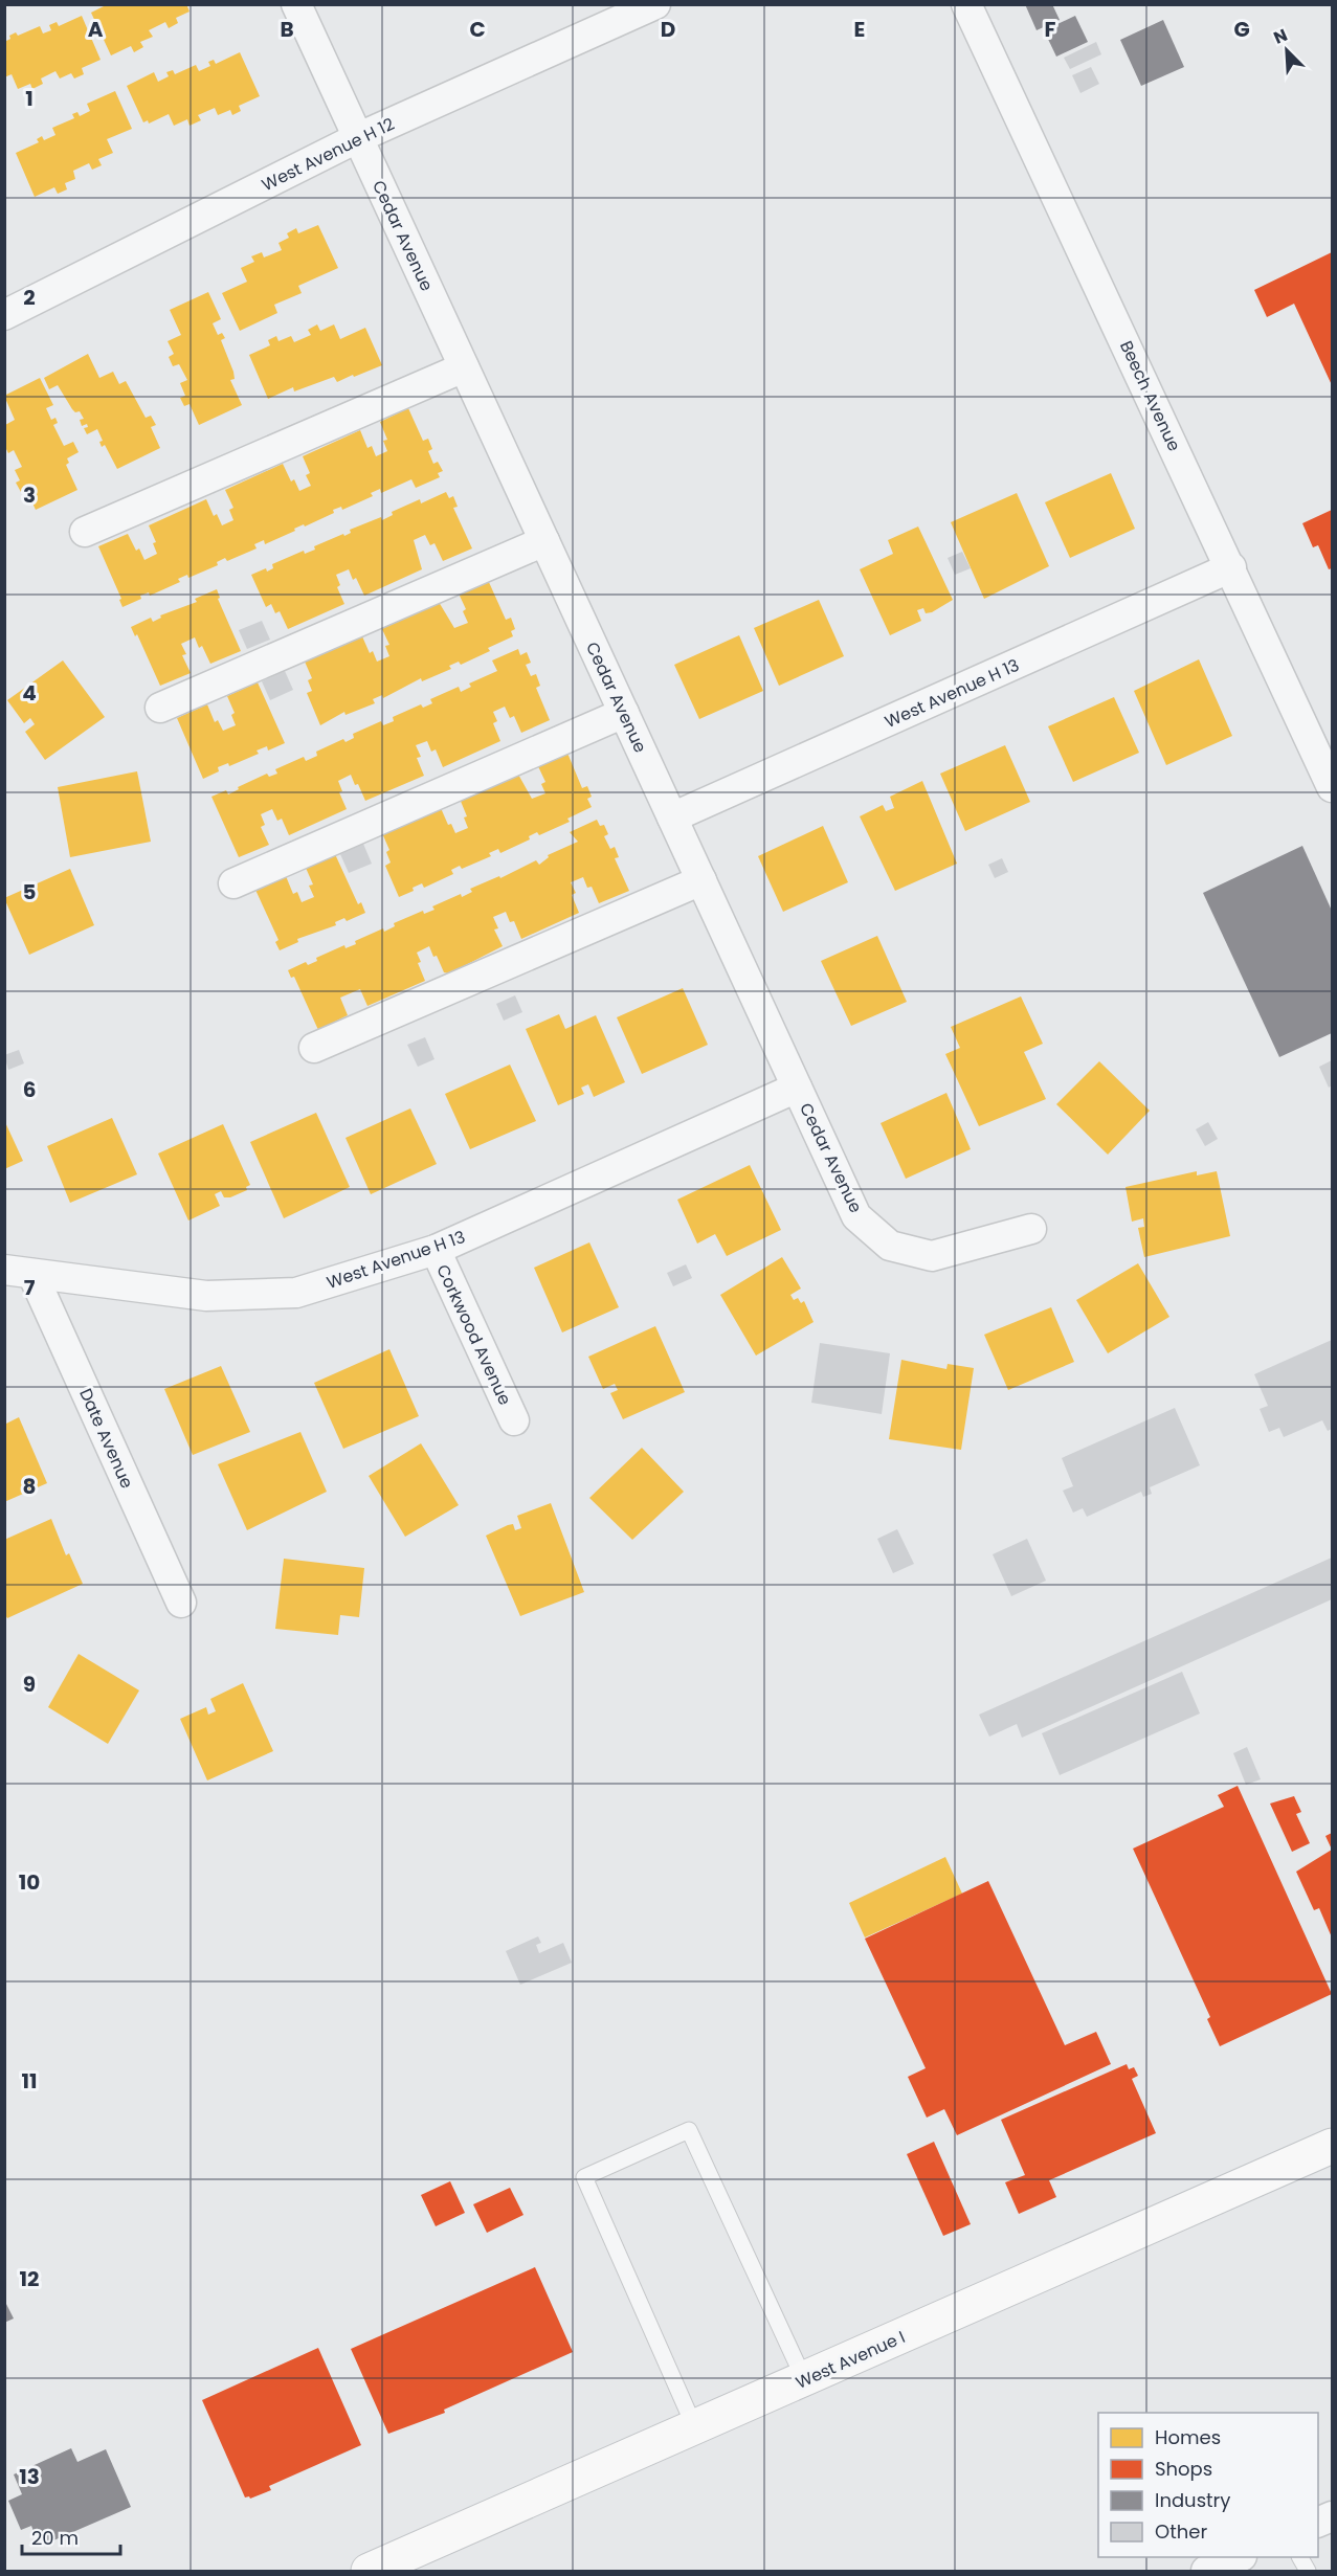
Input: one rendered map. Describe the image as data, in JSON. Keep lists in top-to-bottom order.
{
  "streets": {
    "main road": ["West Avenue I"],
    "street": [
      "West Avenue H 12",
      "Cedar Avenue",
      "Beech Avenue",
      "West Avenue H 13",
      "Corkwood Avenue",
      "Date Avenue"
    ]
  },
  "crossings": [
    ["West Avenue H 12", "Cedar Avenue"],
    ["Cedar Avenue", "West Avenue H 13"],
    ["Beech Avenue", "West Avenue H 13"],
    ["West Avenue H 13", "Corkwood Avenue"],
    ["West Avenue H 13", "Date Avenue"]
  ],
  "legend": [
    "Homes",
    "Shops",
    "Industry",
    "Other"
  ],
  "scale_bar": "20 m",
  "north": "top left",
  "grid": {
    "columns": [
      "A",
      "B",
      "C",
      "D",
      "E",
      "F",
      "G"
    ],
    "rows": [
      "1",
      "2",
      "3",
      "4",
      "5",
      "6",
      "7",
      "8",
      "9",
      "10",
      "11",
      "12",
      "13"
    ]
  }
}
